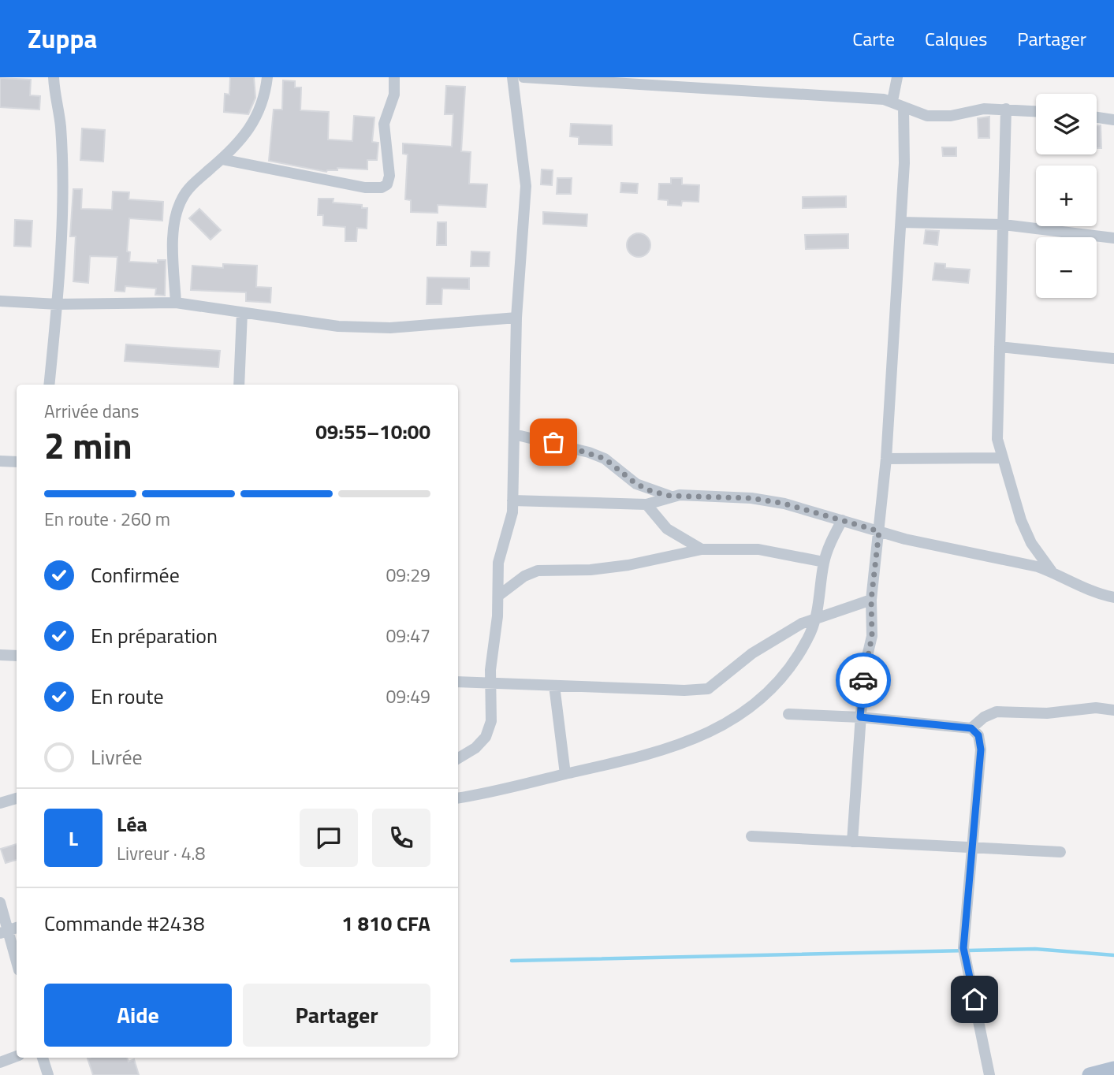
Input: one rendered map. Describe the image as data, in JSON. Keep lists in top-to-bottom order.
{
  "page": {
    "header": "Zuppa",
    "nav": ["Carte", "Calques", "Partager"],
    "map_buttons": ["+", "−"],
    "heading": ["2 min", "Arrivée dans", "09:55–10:00"],
    "panel": [
      "Léa",
      "Livreur · 4.8",
      "Commande #2438",
      "1 810 CFA"
    ],
    "bar": "En route · 260 m",
    "list": [
      ["Confirmée", "09:29"],
      ["En préparation", "09:47"],
      ["En route", "09:49"],
      "Livrée"
    ],
    "round": "L",
    "buttons": ["Aide", "Partager"]
  }
}
